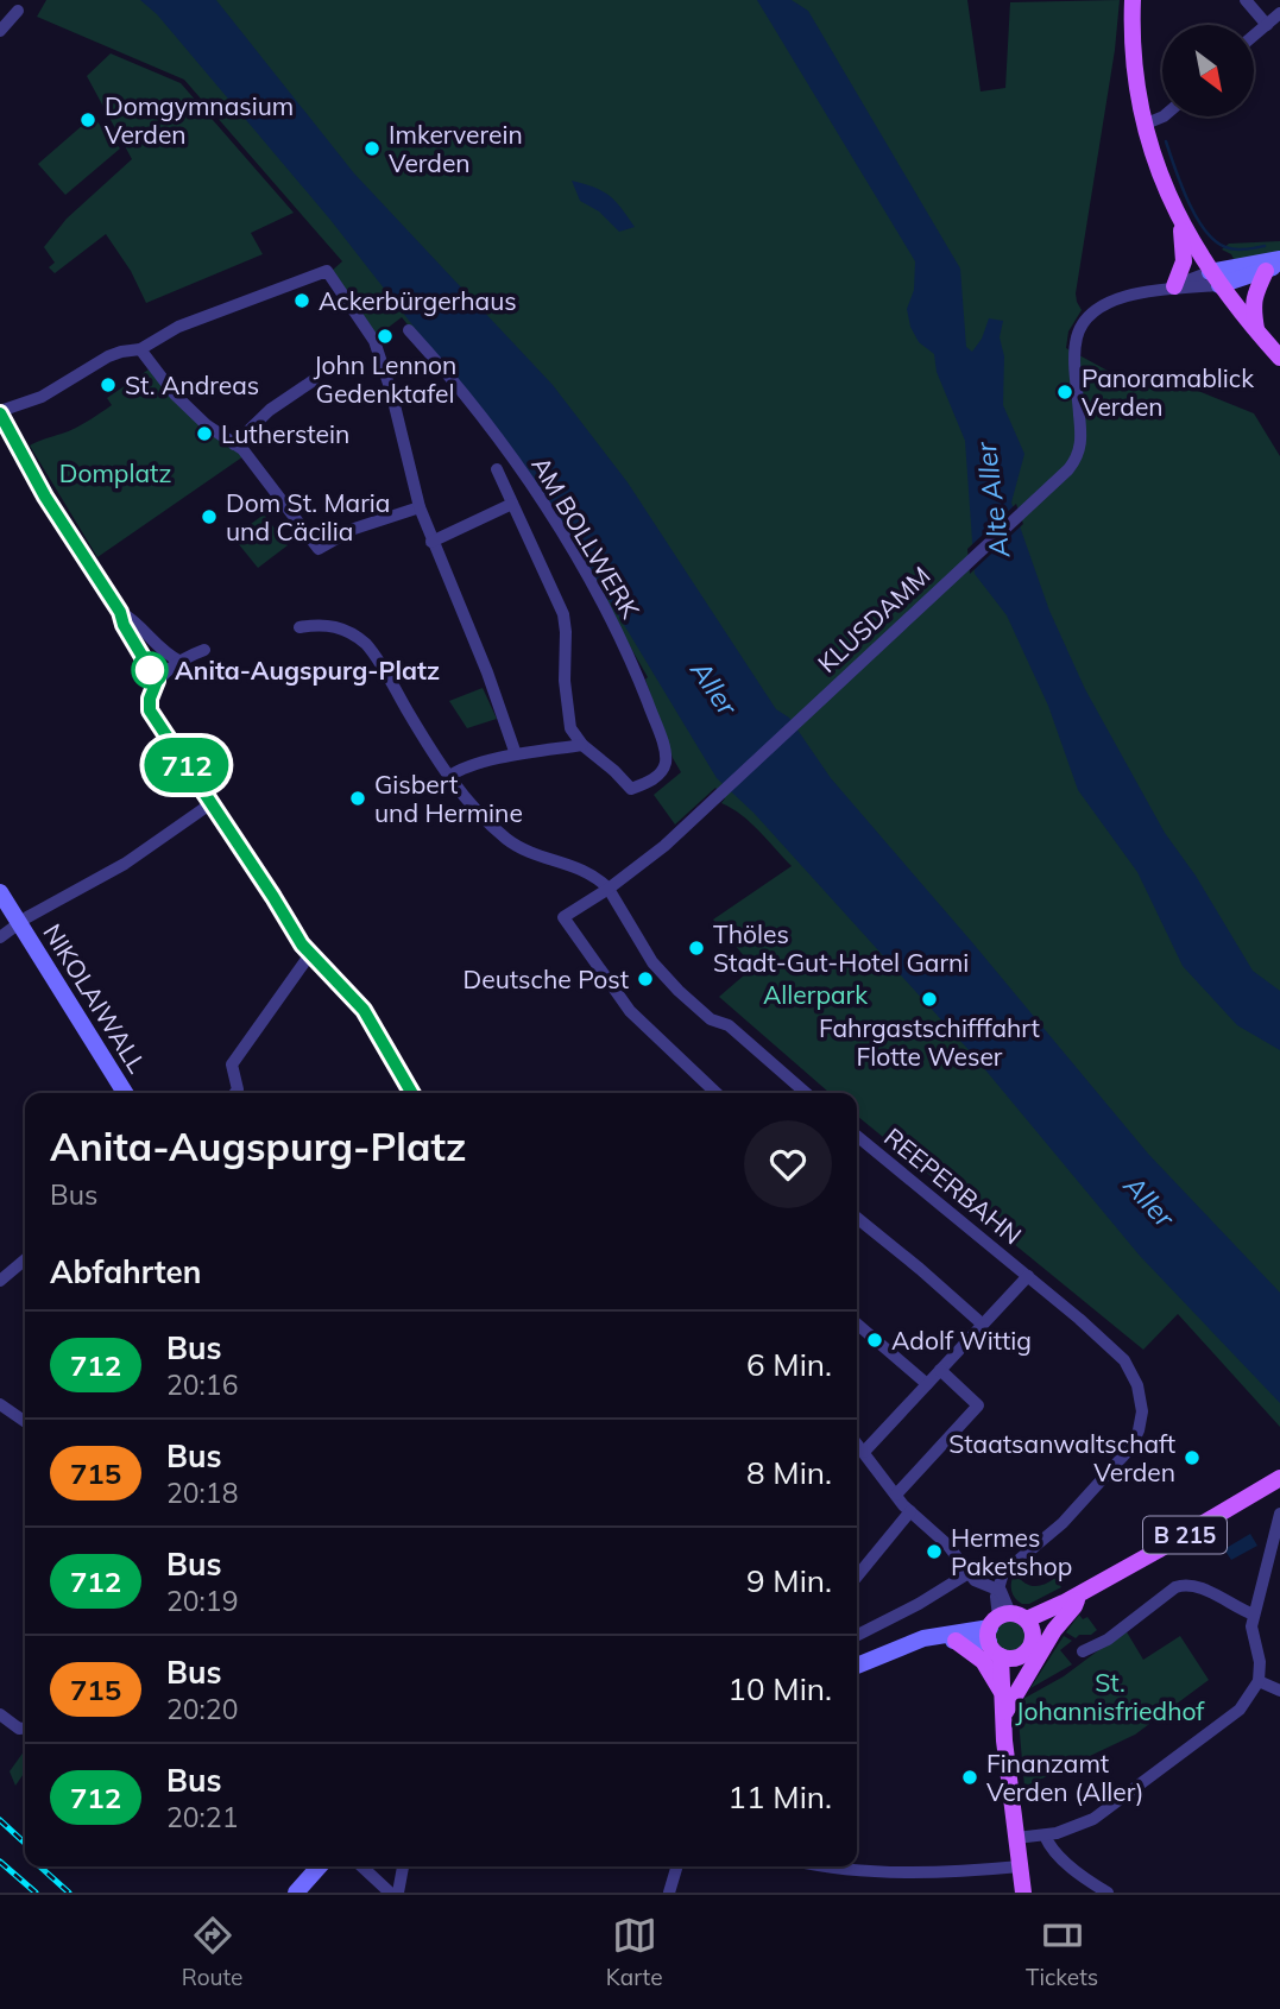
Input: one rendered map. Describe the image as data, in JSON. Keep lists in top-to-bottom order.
{
  "streets": {
    "main road": ["NIKOLAIWALL", "B 215"],
    "street": ["AM BOLLWERK", "KLUSDAMM", "REEPERBAHN"]
  },
  "water": ["Alte Aller", "Aller"],
  "parks": ["Domplatz", "Allerpark", "St. Johannisfriedhof"],
  "places": [
    "Domgymnasium Verden",
    "Imkerverein Verden",
    "Ackerbürgerhaus",
    "John Lennon Gedenktafel",
    "St. Andreas",
    "Panoramablick Verden",
    "Lutherstein",
    "Dom St. Maria und Cäcilia",
    "Anita-Augspurg-Platz",
    "Gisbert und Hermine",
    "Thöles Stadt-Gut-Hotel Garni",
    "Deutsche Post",
    "Fahrgastschifffahrt Flotte Weser",
    "Adolf Wittig",
    "Staatsanwaltschaft Verden",
    "Hermes Paketshop",
    "Finanzamt Verden (Aller)"
  ],
  "lines": ["bus line 712"],
  "north": "bottom right",
  "page": {
    "on_map": "712",
    "heading": [
      ["Anita-Augspurg-Platz", "Bus"],
      "Abfahrten"
    ],
    "list": [
      {
        "mark": "712",
        "name": "Bus",
        "note": "20:16",
        "value": "6 Min."
      },
      {
        "mark": "715",
        "name": "Bus",
        "note": "20:18",
        "value": "8 Min."
      },
      {
        "mark": "712",
        "name": "Bus",
        "note": "20:19",
        "value": "9 Min."
      },
      {
        "mark": "715",
        "name": "Bus",
        "note": "20:20",
        "value": "10 Min."
      },
      {
        "mark": "712",
        "name": "Bus",
        "note": "20:21",
        "value": "11 Min."
      }
    ],
    "tabs": ["Route", "Karte", "Tickets"]
  }
}
